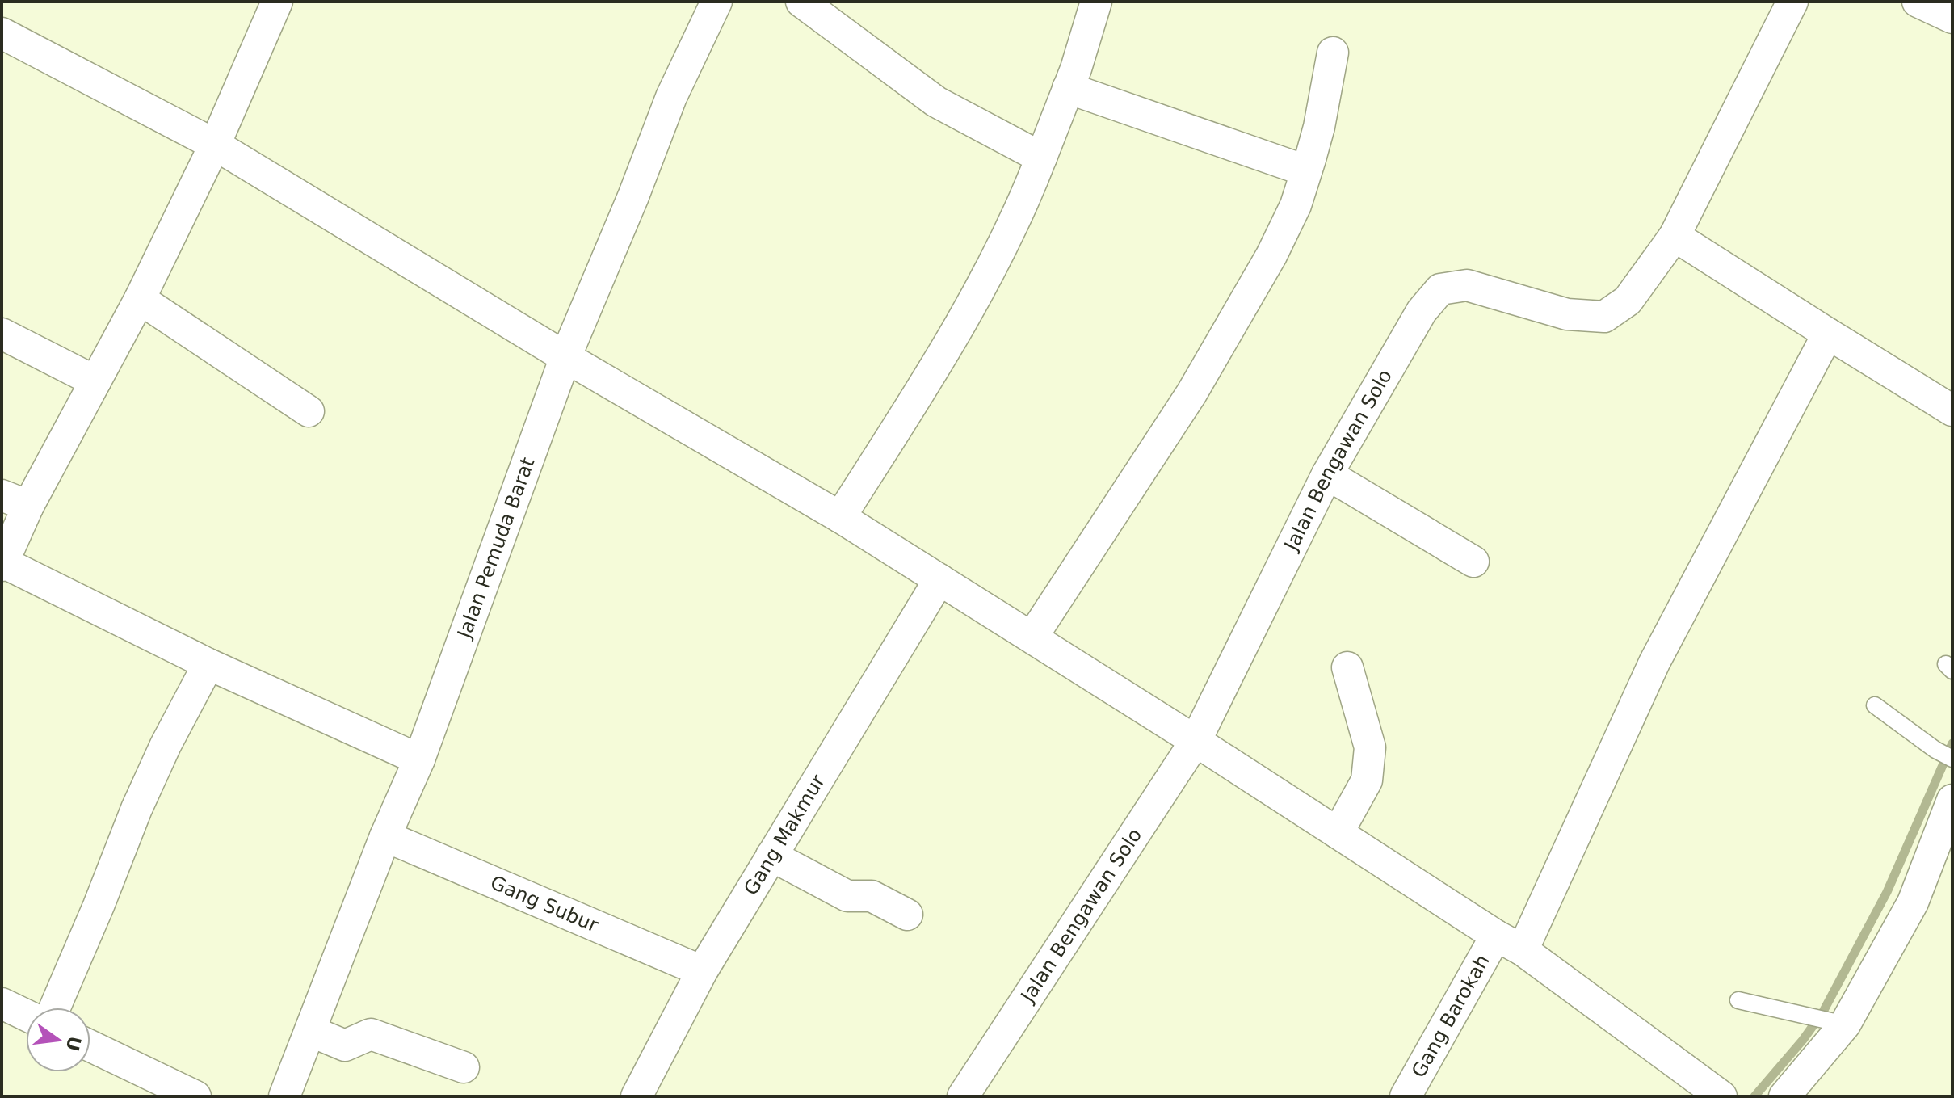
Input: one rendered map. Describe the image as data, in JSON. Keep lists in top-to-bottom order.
{
  "streets": {
    "street": [
      "Jalan Bengawan Solo",
      "Jalan Pemuda Barat",
      "Gang Makmur",
      "Gang Subur",
      "Gang Barokah"
    ]
  },
  "crossings": [
    ["Jalan Pemuda Barat", "Gang Subur"],
    ["Gang Makmur", "Gang Subur"]
  ],
  "north": "right"
}
